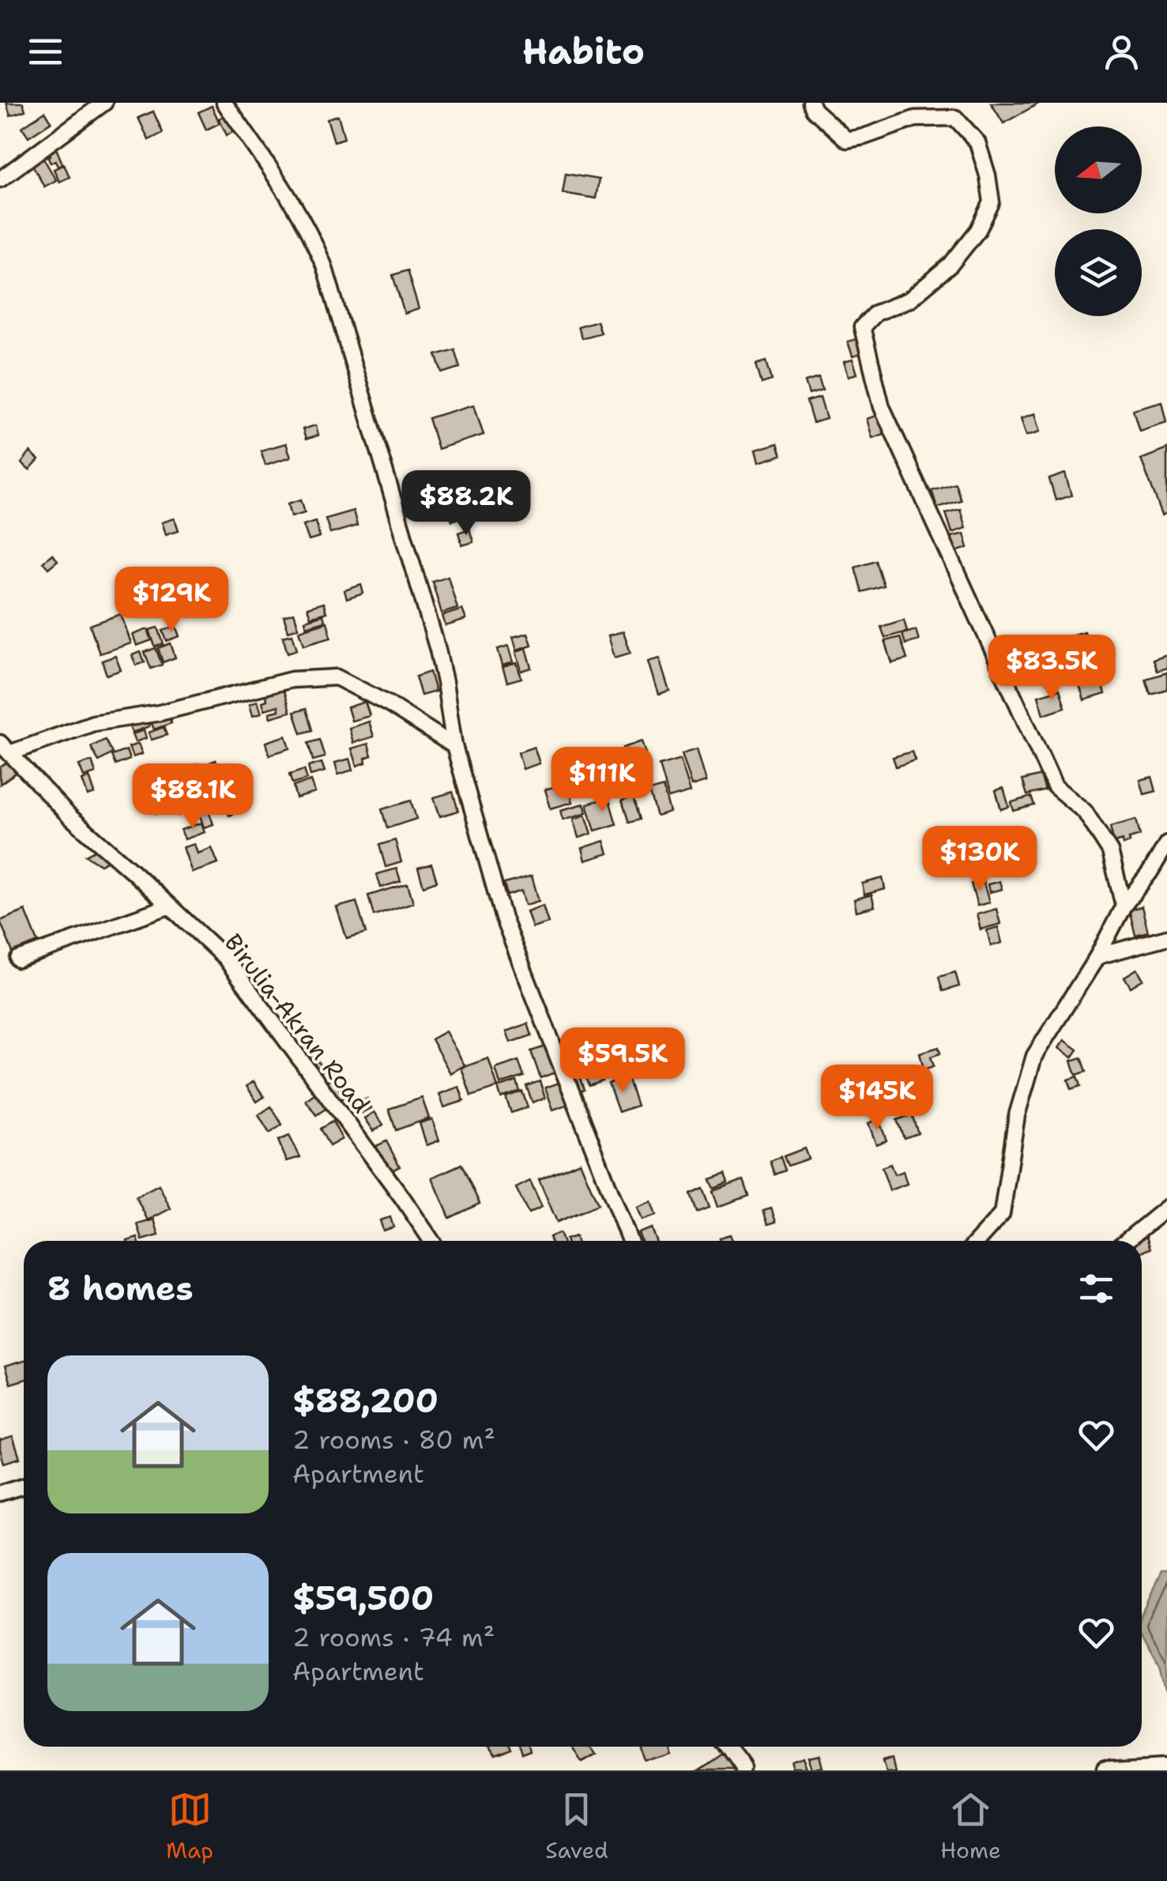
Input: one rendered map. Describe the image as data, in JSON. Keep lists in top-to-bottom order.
{
  "streets": {
    "street": ["Birulia-Akran Road"]
  },
  "north": "left",
  "page": {
    "header": "Habito",
    "price": [
      "$88.2K",
      "$129K",
      "$83.5K",
      "$111K",
      "$88.1K",
      "$130K",
      "$59.5K",
      "$145K"
    ],
    "heading": "8 homes",
    "list": [
      {
        "name": "$88,200",
        "note": "2 rooms · 80 m² · Apartment"
      },
      {
        "name": "$59,500",
        "note": "2 rooms · 74 m² · Apartment"
      }
    ],
    "tabs": ["Map", "Saved", "Home"]
  }
}
